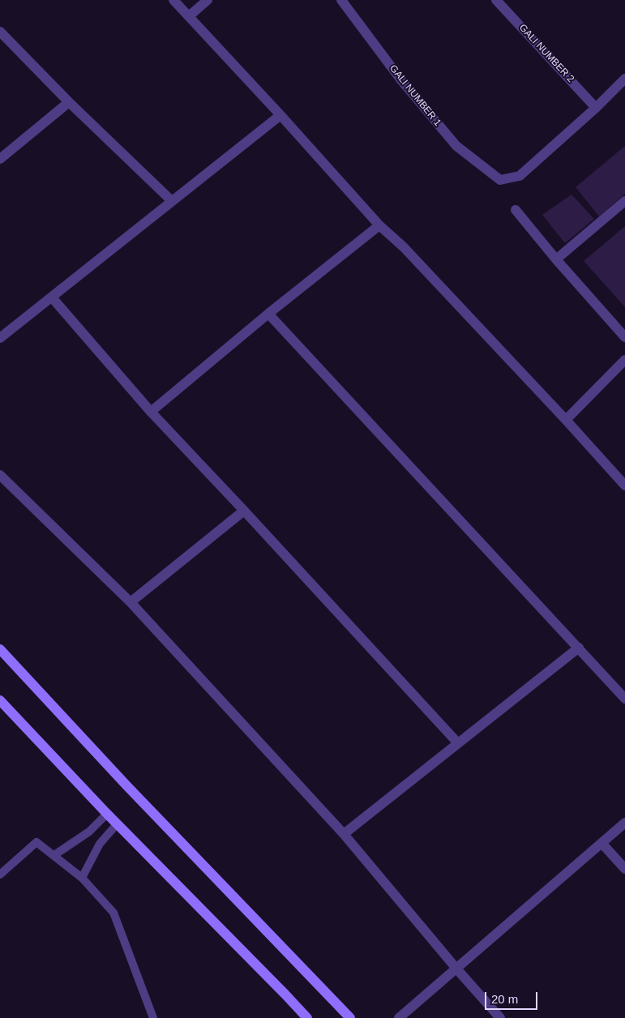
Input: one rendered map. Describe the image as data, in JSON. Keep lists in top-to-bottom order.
{
  "streets": {
    "street": ["GALI NUMBER 2", "GALI NUMBER 1"]
  },
  "crossings": [
    ["GALI NUMBER 2", "GALI NUMBER 1"]
  ],
  "scale_bar": "20 m"
}
